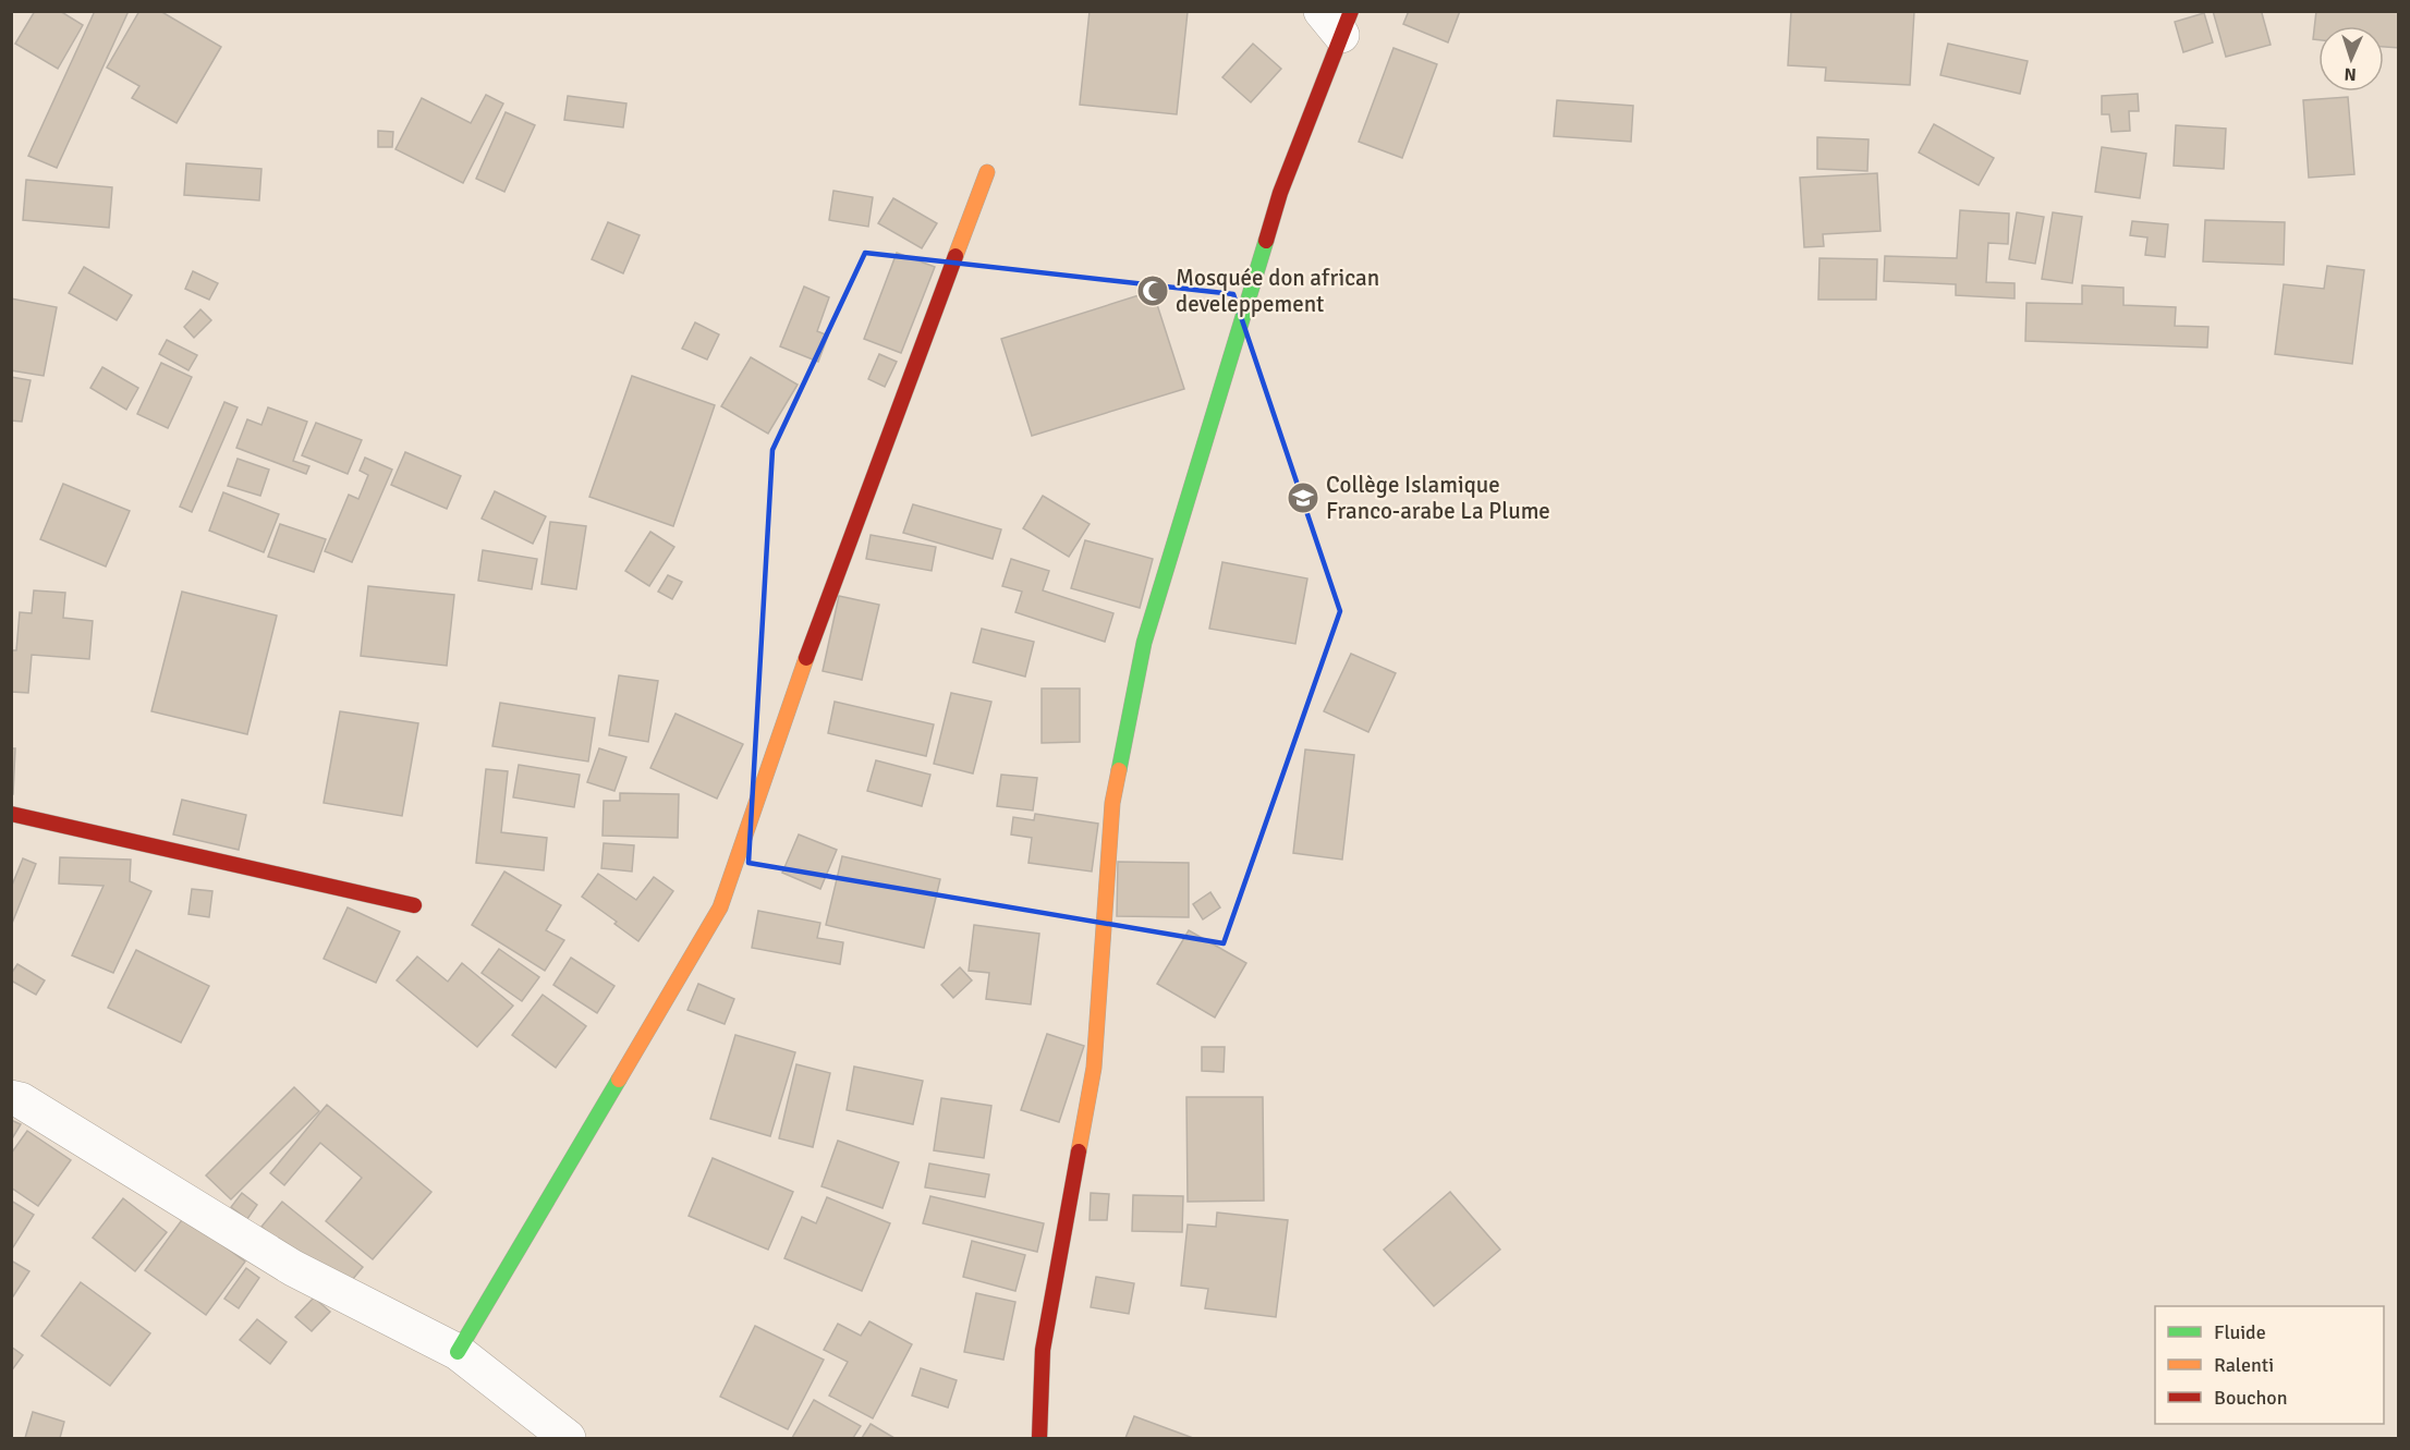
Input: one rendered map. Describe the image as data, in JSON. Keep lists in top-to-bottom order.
{
  "places": {
    "mosque": ["Mosquée don african develeppement"],
    "school or university": ["Collège Islamique Franco-arabe La Plume"]
  },
  "legend": ["Fluide", "Ralenti", "Bouchon"],
  "north": "bottom"
}
